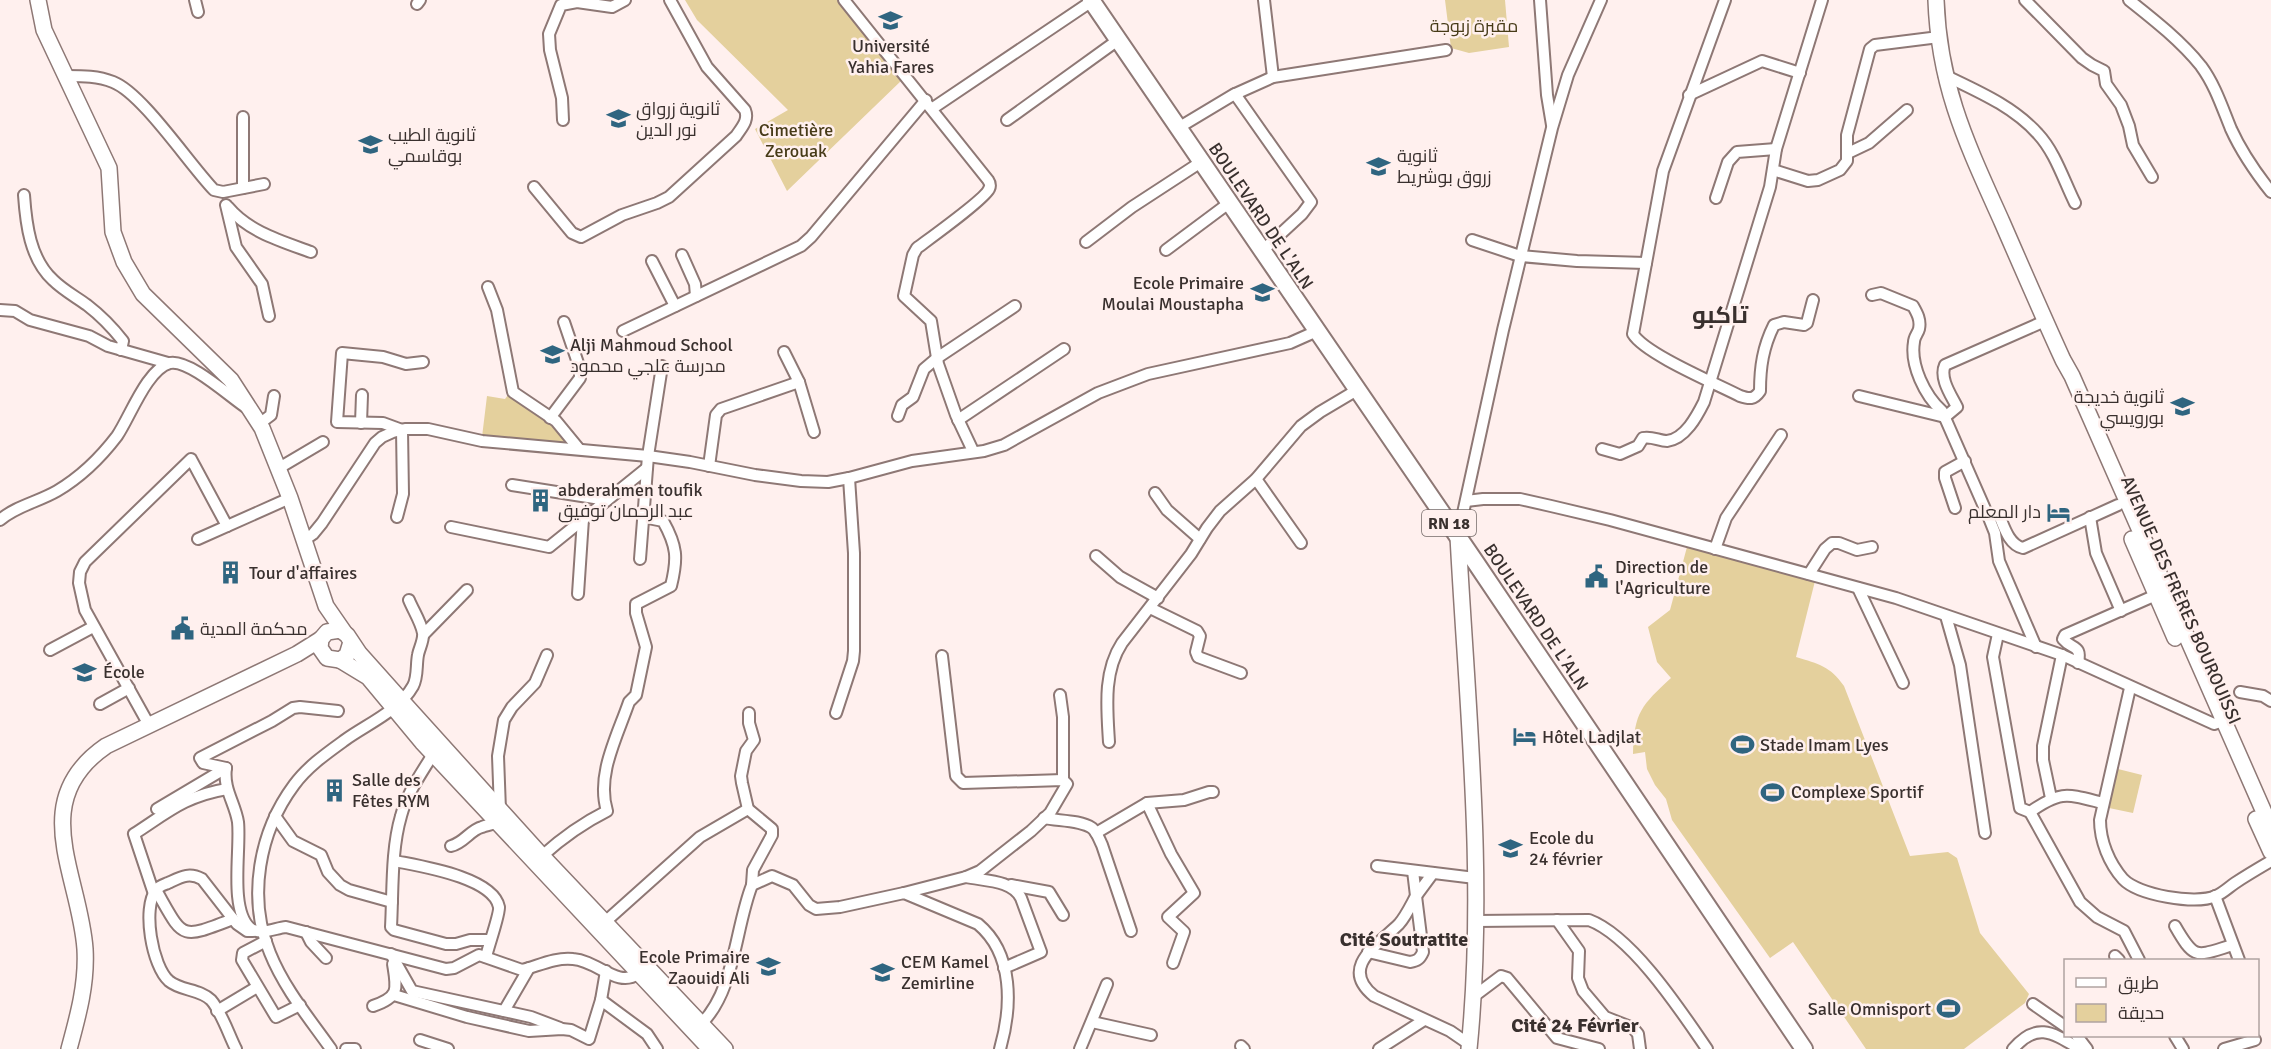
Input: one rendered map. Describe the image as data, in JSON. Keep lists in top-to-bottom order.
{
  "streets": {
    "main road": ["BOULEVARD DE L'ALN", "RN 18", "AVENUE DES FRÈRES BOUROUISSI"]
  },
  "districts": ["تاكبو", "Cité Soutratite", "Cité 24 Février"],
  "parks": ["مقبرة زبوجة", "Cimetière Zerouak"],
  "places": {
    "school or university": [
      "Université Yahia Fares",
      "ثانوية زرواق نور الدين",
      "ثانوية الطيب بوقاسمي",
      "ثانوية زروق بوشريط",
      "Ecole Primaire Moulai Moustapha",
      "Alji Mahmoud School مدرسة علجي محمود",
      "ثانوية خديجة بورويسي",
      "École",
      "Ecole du 24 février",
      "Ecole Primaire Zaouidi Ali",
      "CEM Kamel Zemirline"
    ],
    "building": ["abderahmen toufik عبد الرحمان توفيق", "Tour d'affaires", "Salle des Fêtes RYM"],
    "hotel": ["دار المعلم", "Hôtel Ladjlat"],
    "public building": ["Direction de l'Agriculture", "محكمة المدية"],
    "sports": ["Stade Imam Lyes", "Complexe Sportif", "Salle Omnisport"]
  },
  "legend": ["طريق", "حديقة"]
}
